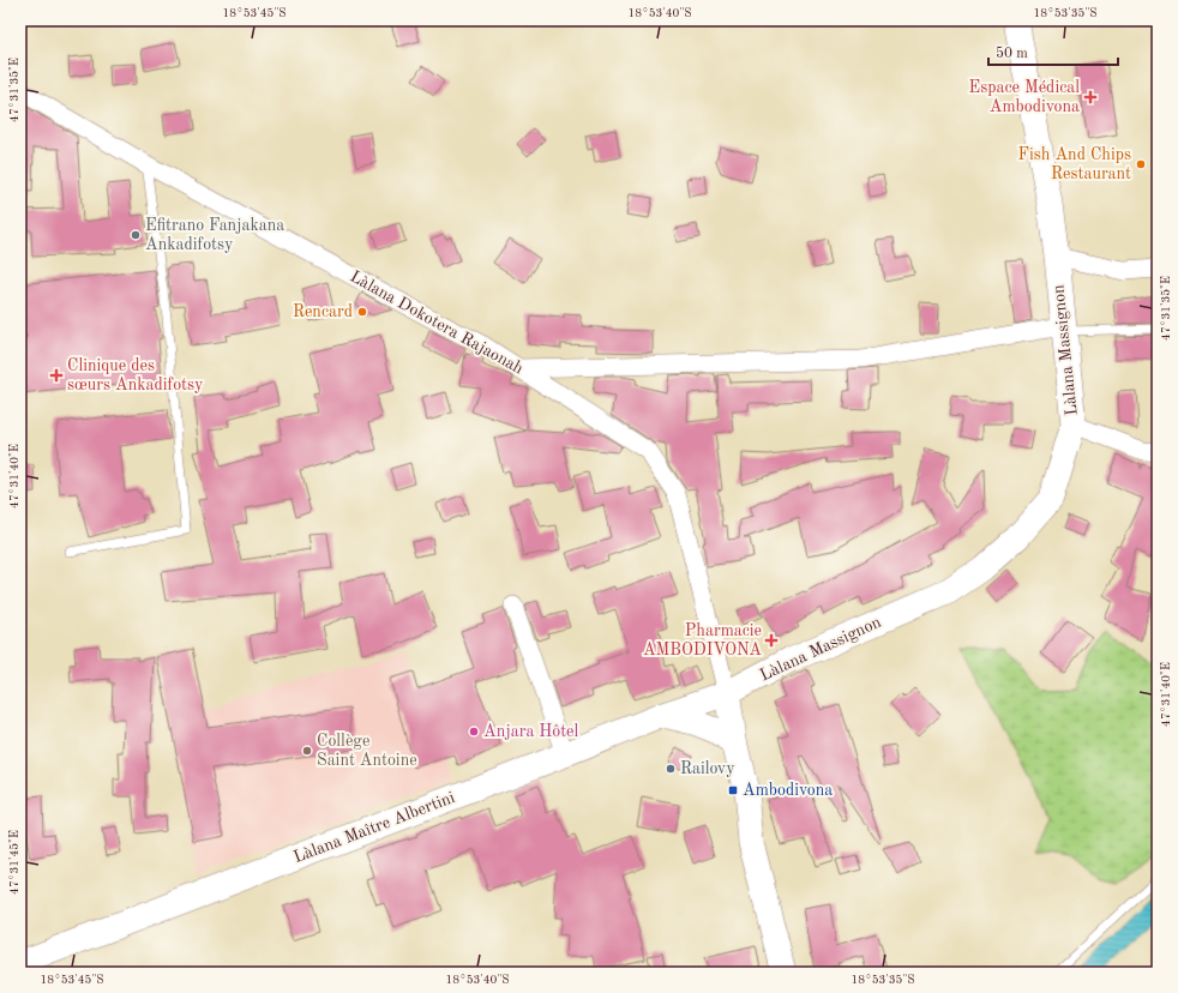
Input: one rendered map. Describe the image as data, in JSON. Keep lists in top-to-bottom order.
{
  "streets": {
    "main road": ["Làlana Massignon", "Làlana Maître Albertini"],
    "street": ["Làlana Dokotera Rajaonah"]
  },
  "crossings": [
    ["Làlana Dokotera Rajaonah", "Làlana Massignon"],
    ["Làlana Dokotera Rajaonah", "Làlana Maître Albertini"],
    ["Làlana Massignon", "Làlana Maître Albertini"]
  ],
  "places": {
    "health": ["Espace Médical Ambodivona", "Clinique des sœurs Ankadifotsy", "Pharmacie AMBODIVONA"],
    "other": [
      "Fish And Chips Restaurant",
      "Efitrano Fanjakana Ankadifotsy",
      "Rencard",
      "Anjara Hôtel",
      "Collège Saint Antoine",
      "Railovy"
    ],
    "transit": ["Ambodivona"]
  },
  "scale_bar": "50 m",
  "coordinates": [
    "18°53'45\"S",
    "18°53'40\"S",
    "18°53'35\"S",
    "47°31'35\"E",
    "47°31'40\"E",
    "47°31'45\"E"
  ]
}
